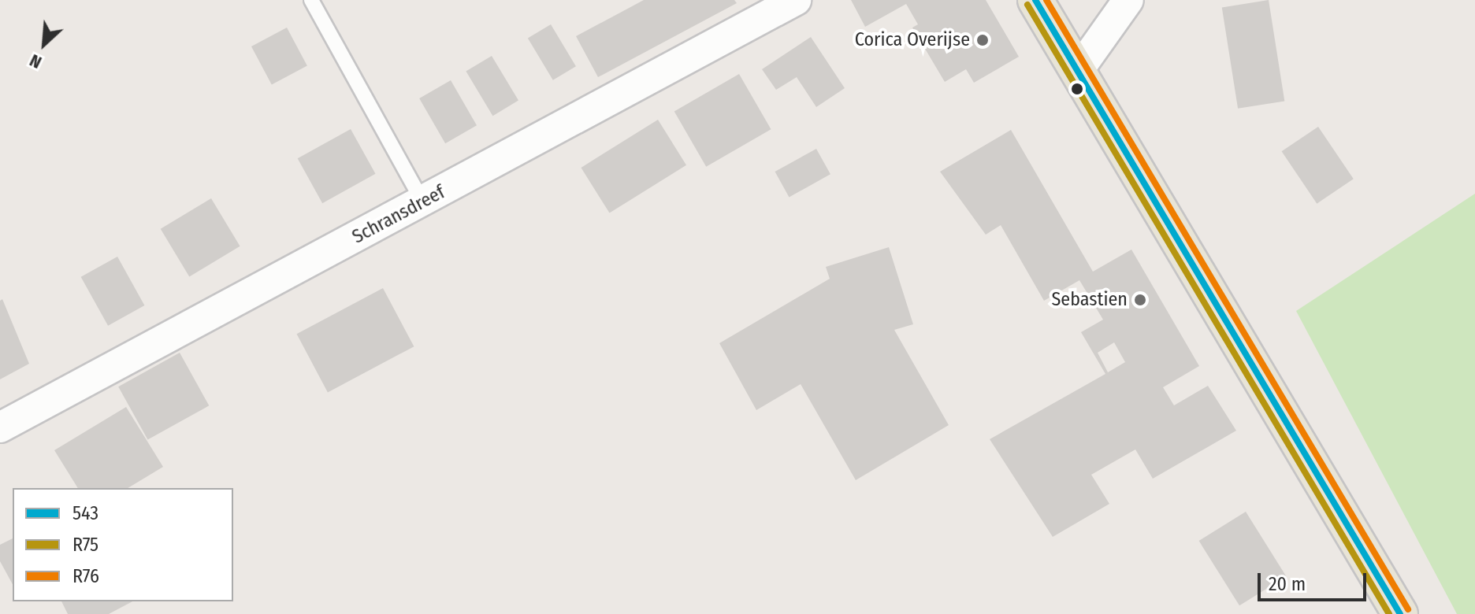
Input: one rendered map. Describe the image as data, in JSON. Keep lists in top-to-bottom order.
{
  "streets": {
    "street": ["Schransdreef"]
  },
  "places": ["Corica Overijse", "Sebastien"],
  "lines": ["transit line 543", "transit line R76", "transit line R75"],
  "legend": ["543", "R75", "R76"],
  "scale_bar": "20 m",
  "north": "bottom left"
}
